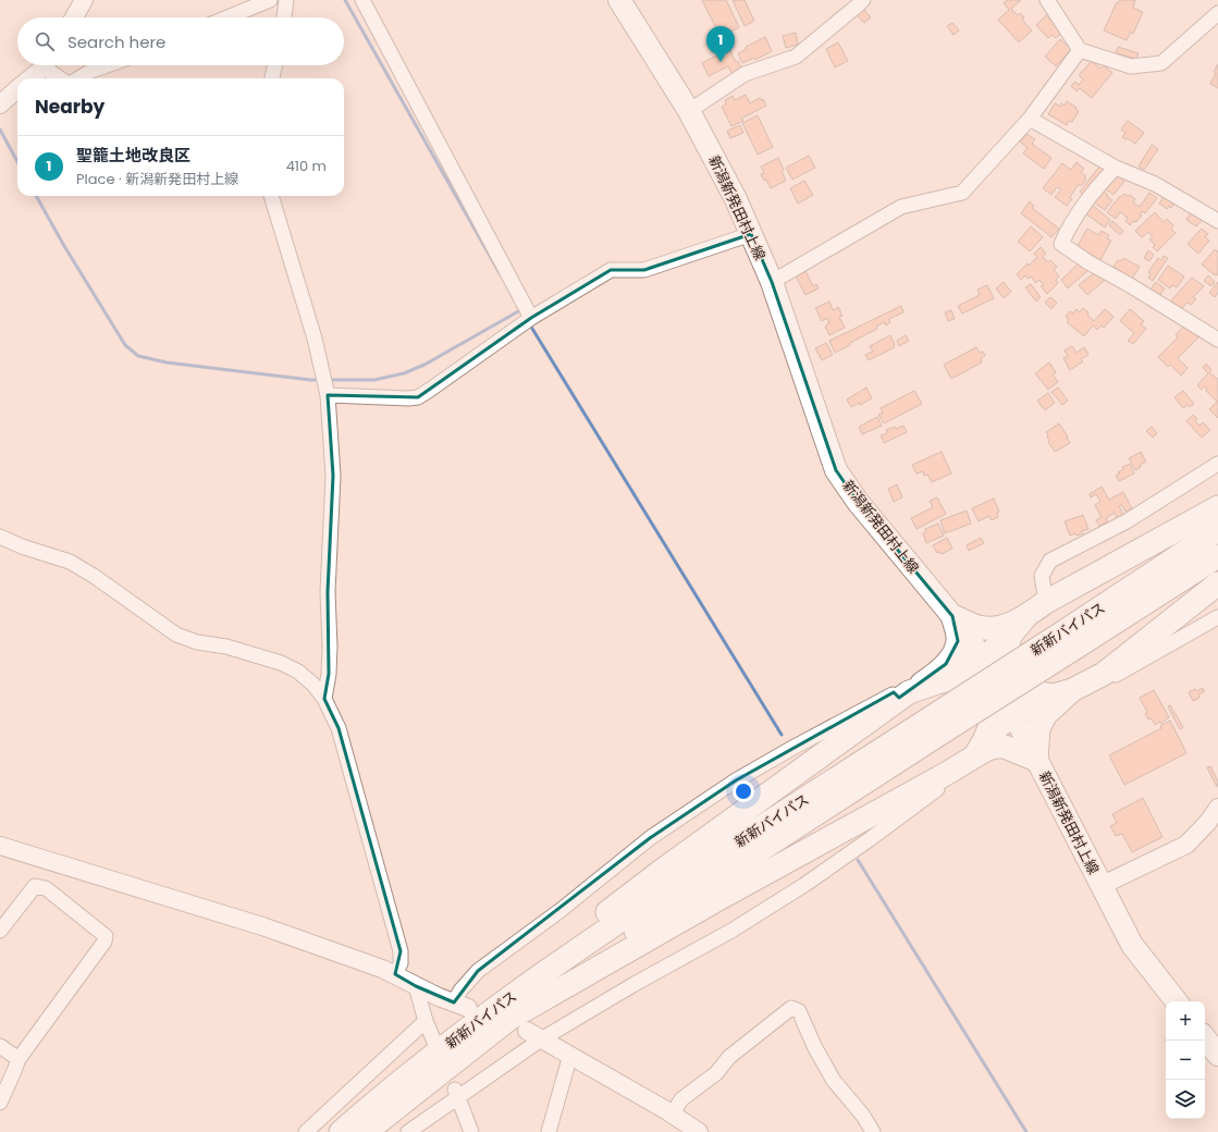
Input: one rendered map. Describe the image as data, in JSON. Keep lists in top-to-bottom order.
{
  "streets": {
    "highway": ["新新バイパス"],
    "main road": ["新潟新発田村上線"]
  },
  "page": {
    "search": "Search here",
    "pins": "1",
    "heading": "Nearby",
    "list": [
      {
        "mark": "1",
        "name": "聖籠土地改良区",
        "note": "Place · 新潟新発田村上線",
        "value": "410 m"
      }
    ],
    "map_buttons": ["+", "−"]
  }
}
